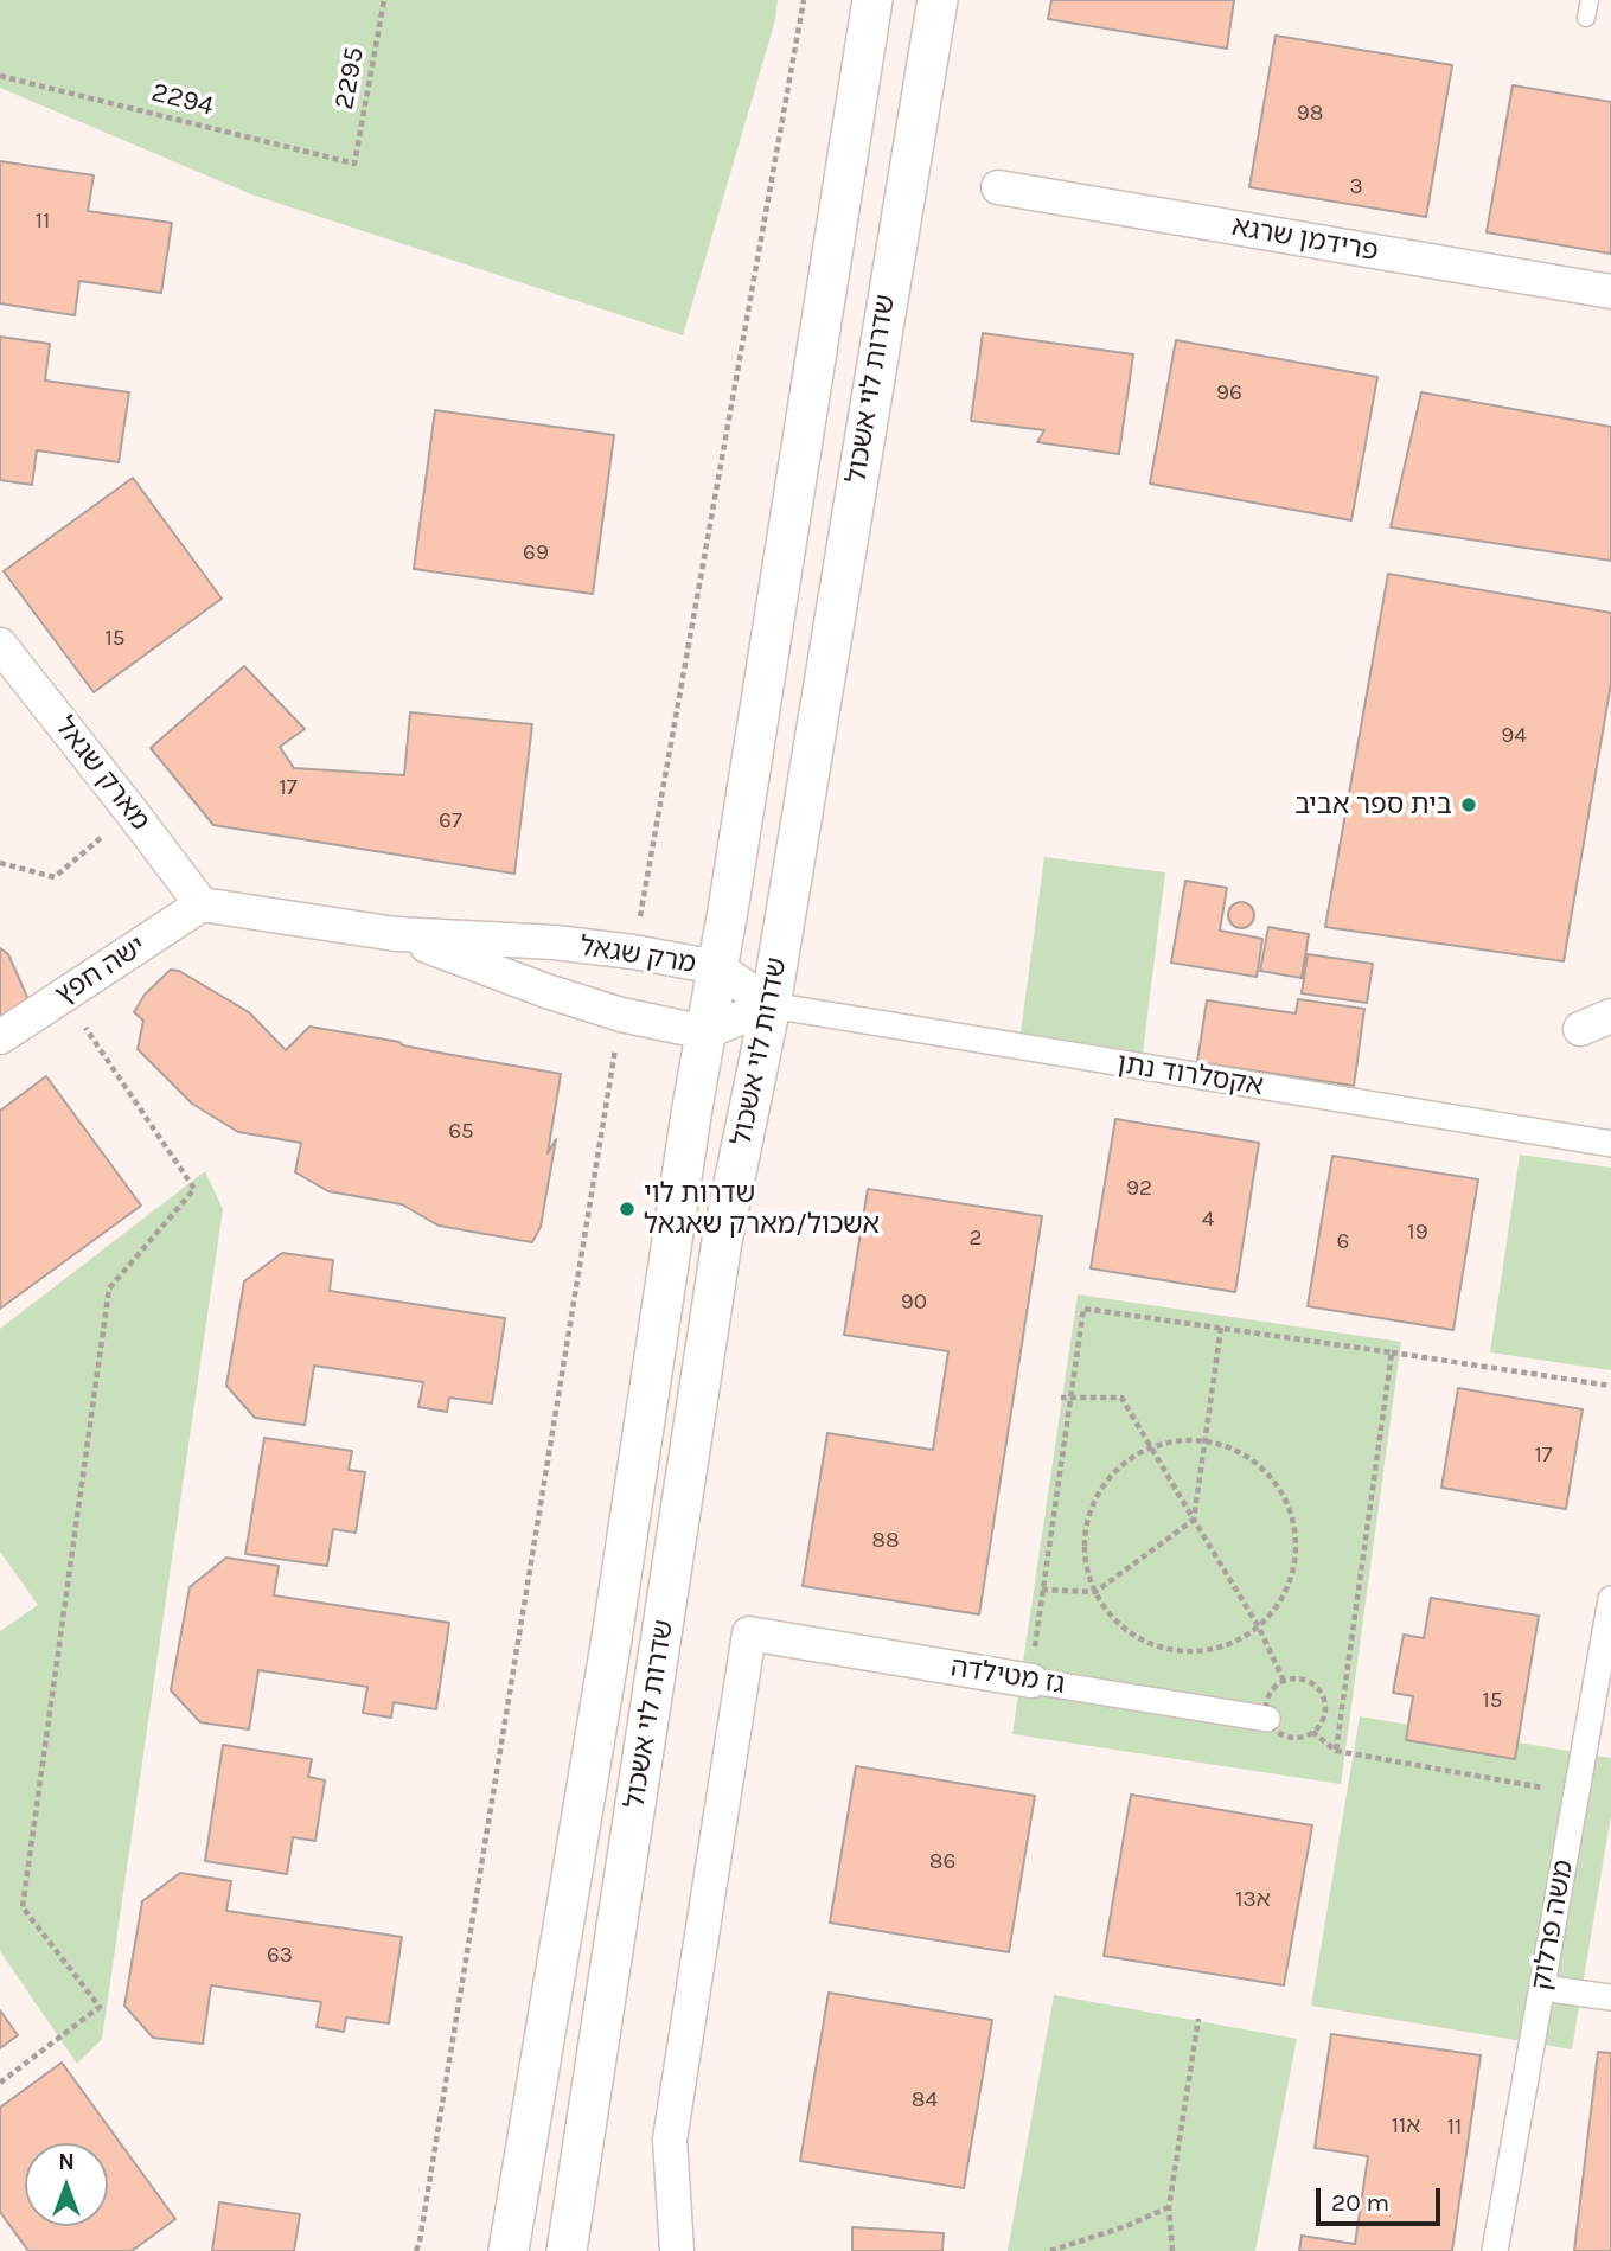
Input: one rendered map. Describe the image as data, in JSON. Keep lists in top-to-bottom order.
{
  "streets": {
    "street": [
      "פרידמן שרגא",
      "שדרות לוי אשכול",
      "מארק שגאל",
      "מרק שגאל",
      "ישה חפץ",
      "אקסלרוד נתן",
      "גז מטילדה",
      "משה פרלוק"
    ],
    "path": ["2295", "2294"]
  },
  "crossings": [
    ["2295", "2294"],
    ["שדרות לוי אשכול", "מרק שגאל"],
    ["שדרות לוי אשכול", "אקסלרוד נתן"],
    ["מארק שגאל", "מרק שגאל"],
    ["מארק שגאל", "ישה חפץ"],
    ["מרק שגאל", "ישה חפץ"],
    ["מרק שגאל", "אקסלרוד נתן"]
  ],
  "places": ["בית ספר אביב", "שדרות לוי אשכול/מארק שאגאל"],
  "house_numbers": [
    "98",
    "3",
    "11",
    "96",
    "69",
    "15",
    "94",
    "17",
    "67",
    "65",
    "92",
    "4",
    "19",
    "2",
    "6",
    "90",
    "17",
    "88",
    "15",
    "86",
    "13א",
    "63",
    "84",
    "11א",
    "11"
  ],
  "scale_bar": "20 m",
  "north": "top"
}
